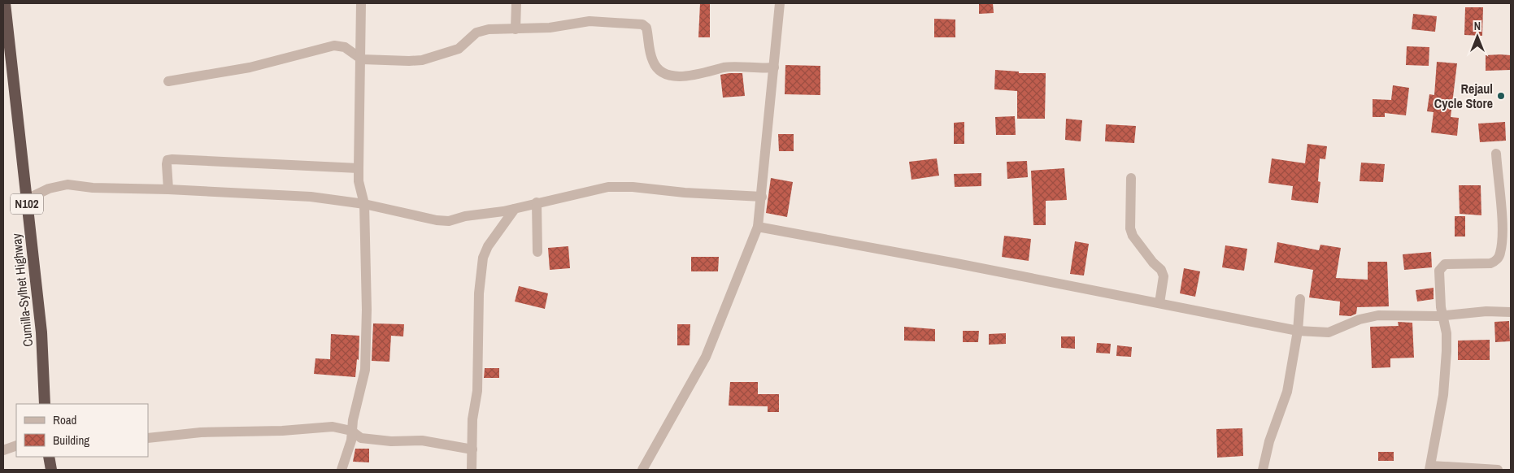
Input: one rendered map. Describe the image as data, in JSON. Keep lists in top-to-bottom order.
{
  "streets": {
    "highway": ["N102", "Cumilla-Sylhet Highway"]
  },
  "places": ["Rejaul Cycle Store"],
  "legend": ["Road", "Building"],
  "north": "top"
}
